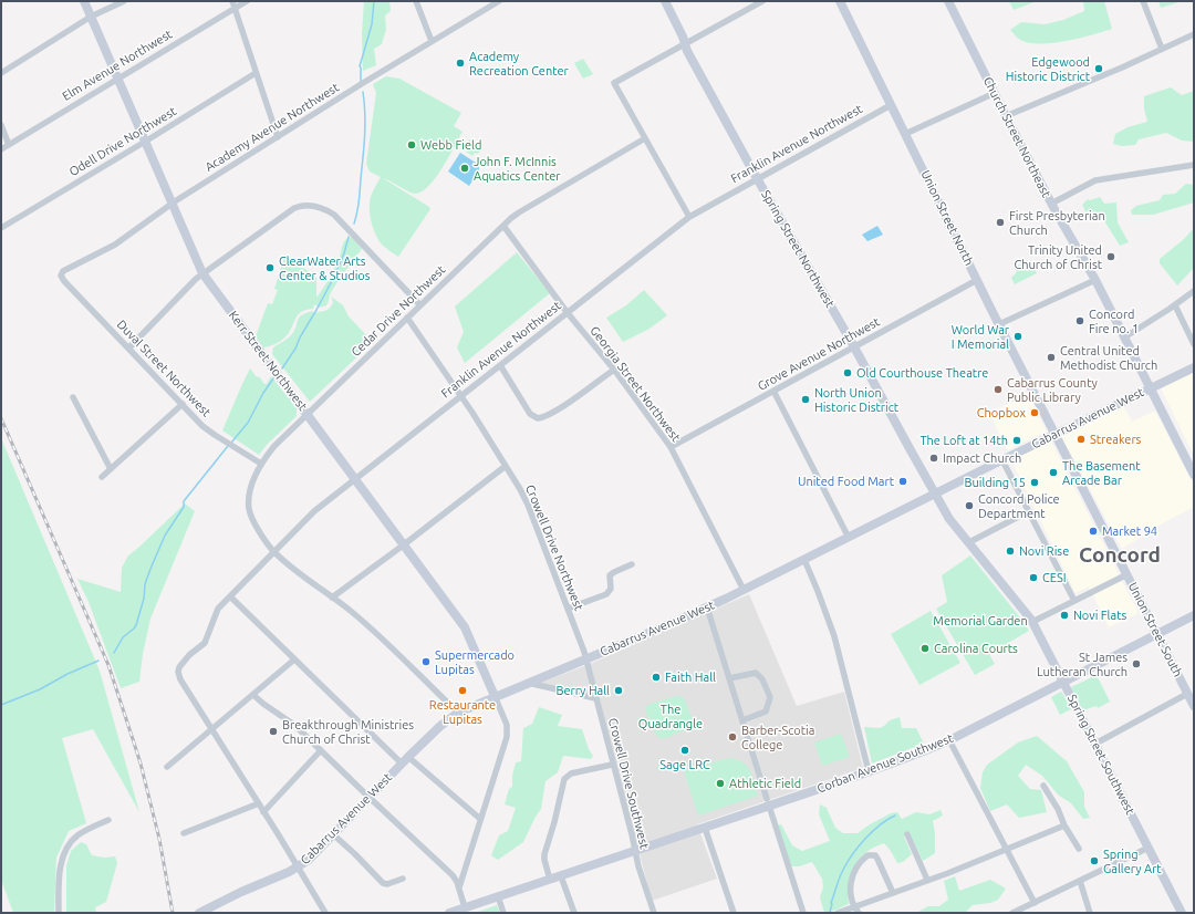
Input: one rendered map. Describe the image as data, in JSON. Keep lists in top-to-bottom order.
{
  "streets": {
    "street": [
      "Elm Avenue Northwest",
      "Academy Avenue Northwest",
      "Church Street Northeast",
      "Odell Drive Northwest",
      "Franklin Avenue Northwest",
      "Union Street North",
      "Spring Street Northwest",
      "Cedar Drive Northwest",
      "Grove Avenue Northwest",
      "Kerr Street Northwest",
      "Duval Street Northwest",
      "Georgia Street Northwest",
      "Cabarrus Avenue West",
      "Crowell Drive Northwest",
      "Union Street South",
      "Spring Street Southwest",
      "Corban Avenue Southwest",
      "Crowell Drive Southwest"
    ]
  },
  "crossings": [
    ["Elm Avenue Northwest", "Kerr Street Northwest"],
    ["Academy Avenue Northwest", "Kerr Street Northwest"],
    ["Academy Avenue Northwest", "Duval Street Northwest"],
    ["Church Street Northeast", "Cabarrus Avenue West"],
    ["Odell Drive Northwest", "Kerr Street Northwest"],
    ["Franklin Avenue Northwest", "Union Street North"],
    ["Franklin Avenue Northwest", "Spring Street Northwest"],
    ["Franklin Avenue Northwest", "Cedar Drive Northwest"],
    ["Franklin Avenue Northwest", "Kerr Street Northwest"],
    ["Franklin Avenue Northwest", "Georgia Street Northwest"],
    ["Franklin Avenue Northwest", "Crowell Drive Northwest"],
    ["Union Street North", "Grove Avenue Northwest"],
    ["Union Street North", "Cabarrus Avenue West"],
    ["Union Street North", "Union Street South"],
    ["Spring Street Northwest", "Grove Avenue Northwest"],
    ["Spring Street Northwest", "Cabarrus Avenue West"],
    ["Spring Street Northwest", "Spring Street Southwest"],
    ["Cedar Drive Northwest", "Kerr Street Northwest"],
    ["Cedar Drive Northwest", "Duval Street Northwest"],
    ["Cedar Drive Northwest", "Georgia Street Northwest"],
    ["Cedar Drive Northwest", "Cabarrus Avenue West"],
    ["Cedar Drive Northwest", "Crowell Drive Northwest"],
    ["Grove Avenue Northwest", "Georgia Street Northwest"],
    ["Kerr Street Northwest", "Cabarrus Avenue West"],
    ["Georgia Street Northwest", "Cabarrus Avenue West"],
    ["Cabarrus Avenue West", "Crowell Drive Northwest"],
    ["Cabarrus Avenue West", "Union Street South"],
    ["Cabarrus Avenue West", "Spring Street Southwest"],
    ["Cabarrus Avenue West", "Crowell Drive Southwest"],
    ["Crowell Drive Northwest", "Crowell Drive Southwest"],
    ["Union Street South", "Corban Avenue Southwest"],
    ["Spring Street Southwest", "Corban Avenue Southwest"],
    ["Corban Avenue Southwest", "Crowell Drive Southwest"]
  ],
  "districts": ["Concord"],
  "parks": ["Memorial Garden", "The Quadrangle"],
  "places": [
    "Academy Recreation Center",
    "Edgewood Historic District",
    "Webb Field",
    "John F. McInnis Aquatics Center",
    "First Presbyterian Church",
    "Trinity United Church of Christ",
    "ClearWater Arts Center & Studios",
    "Concord Fire no. 1",
    "World War I Memorial",
    "Central United Methodist Church",
    "Old Courthouse Theatre",
    "Cabarrus County Public Library",
    "North Union Historic District",
    "Chopbox",
    "Streakers",
    "The Loft at 14th",
    "Impact Church",
    "The Basement Arcade Bar",
    "United Food Mart",
    "Building 15",
    "Concord Police Department",
    "Market 94",
    "Novi Rise",
    "CESI",
    "Novi Flats",
    "Carolina Courts",
    "Supermercado Lupitas",
    "St James Lutheran Church",
    "Faith Hall",
    "Restaurante Lupitas",
    "Berry Hall",
    "Breakthrough Ministries Church of Christ",
    "Barber-Scotia College",
    "Sage LRC",
    "Athletic Field",
    "Spring Gallery Art"
  ]
}
